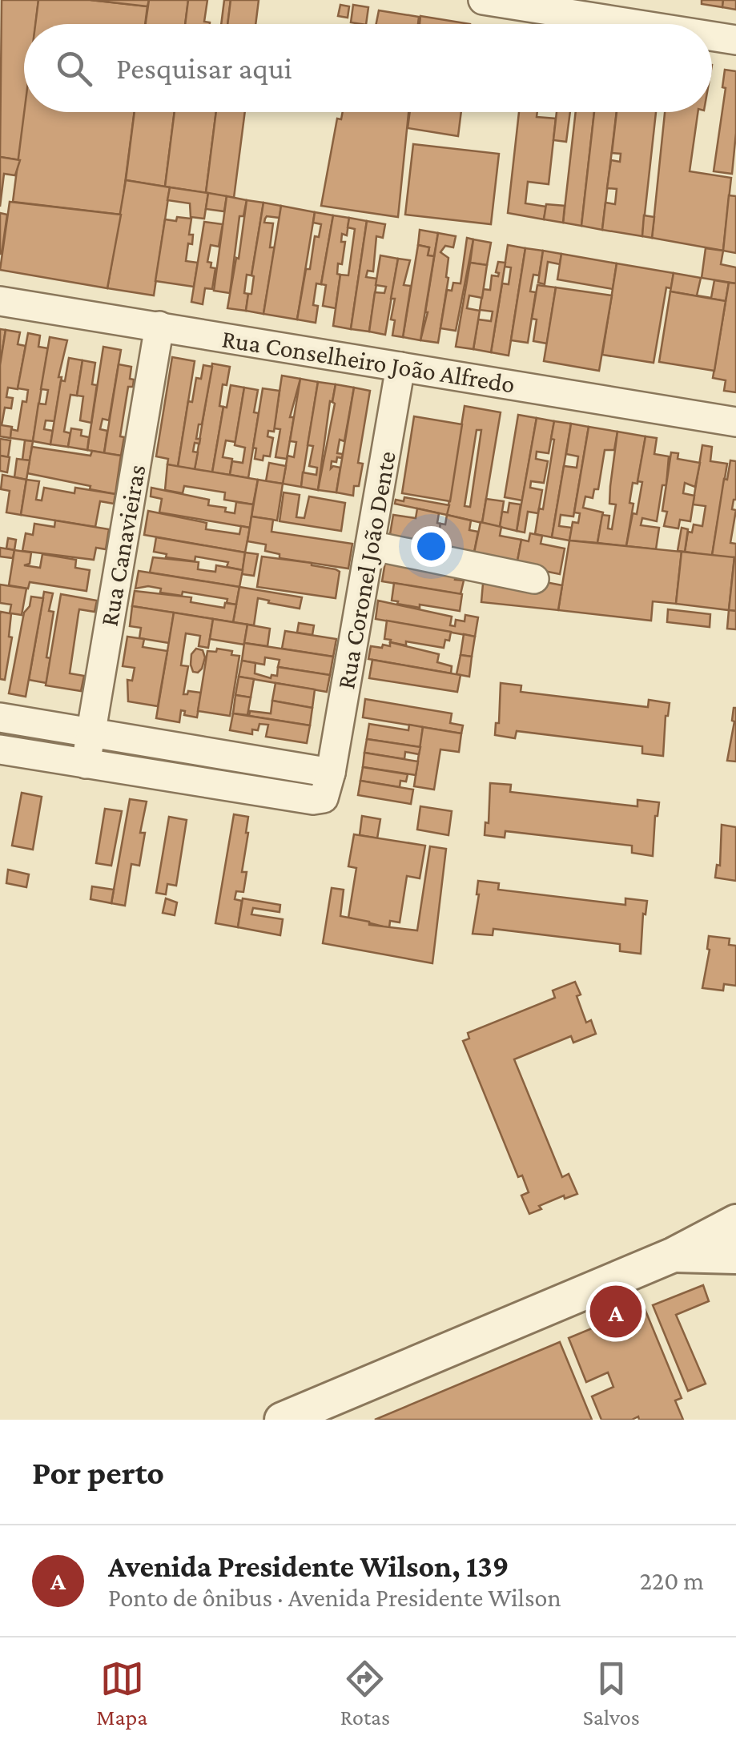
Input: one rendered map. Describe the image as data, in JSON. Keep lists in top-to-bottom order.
{
  "streets": {
    "street": ["Rua Conselheiro João Alfredo", "Rua Canavieiras", "Rua Coronel João Dente"]
  },
  "crossings": [
    ["Rua Conselheiro João Alfredo", "Rua Canavieiras"],
    ["Rua Conselheiro João Alfredo", "Rua Coronel João Dente"],
    ["Rua Canavieiras", "Rua Coronel João Dente"]
  ],
  "page": {
    "search": "Pesquisar aqui",
    "pins": "A",
    "heading": "Por perto",
    "list": [
      {
        "mark": "A",
        "name": "Avenida Presidente Wilson, 139",
        "note": "Ponto de ônibus · Avenida Presidente Wilson",
        "value": "220 m"
      }
    ],
    "nav": ["Mapa", "Rotas", "Salvos"]
  }
}
